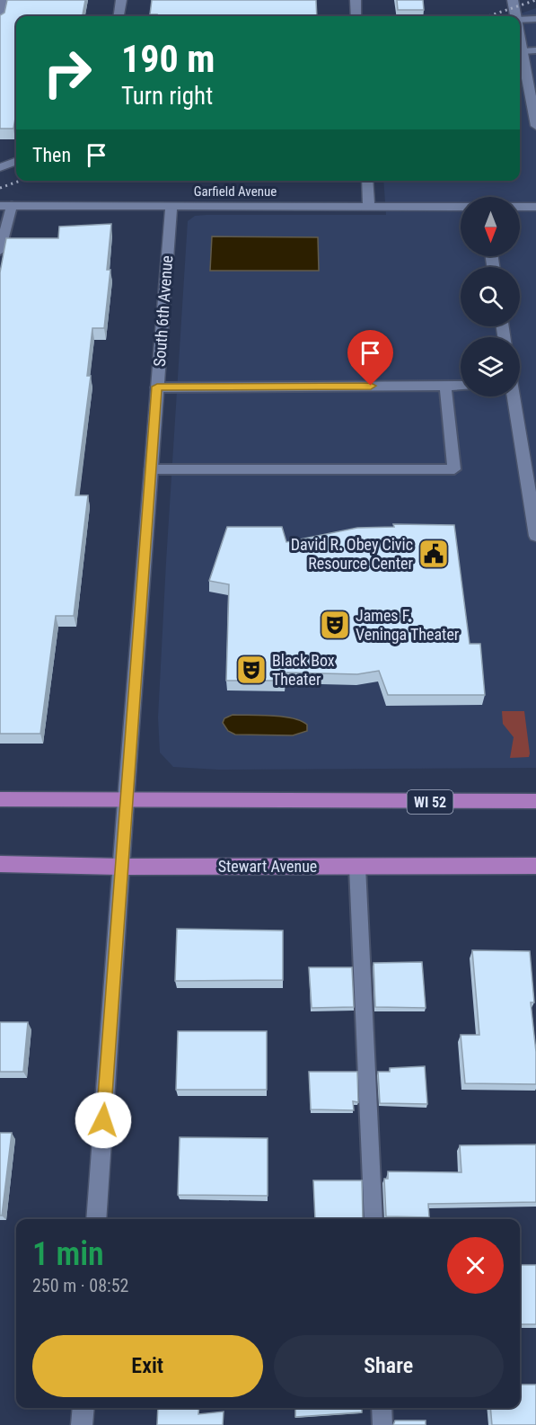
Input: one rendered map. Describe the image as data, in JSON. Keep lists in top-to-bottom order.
{
  "streets": {
    "main road": ["WI 52", "Stewart Avenue"],
    "street": ["Garfield Avenue", "South 6th Avenue"]
  },
  "crossings": [
    ["Garfield Avenue", "South 6th Avenue"],
    ["South 6th Avenue", "WI 52"],
    ["South 6th Avenue", "Stewart Avenue"]
  ],
  "places": {
    "public building": ["David R. Obey Civic Resource Center"],
    "theatre": ["James F. Veninga Theater", "Black Box Theater"]
  },
  "north": "bottom",
  "page": {
    "turn": ["190 m", "Turn right"],
    "then": "Then",
    "heading": ["1 min", "250 m · 08:52"],
    "buttons": ["Exit", "Share"]
  }
}
